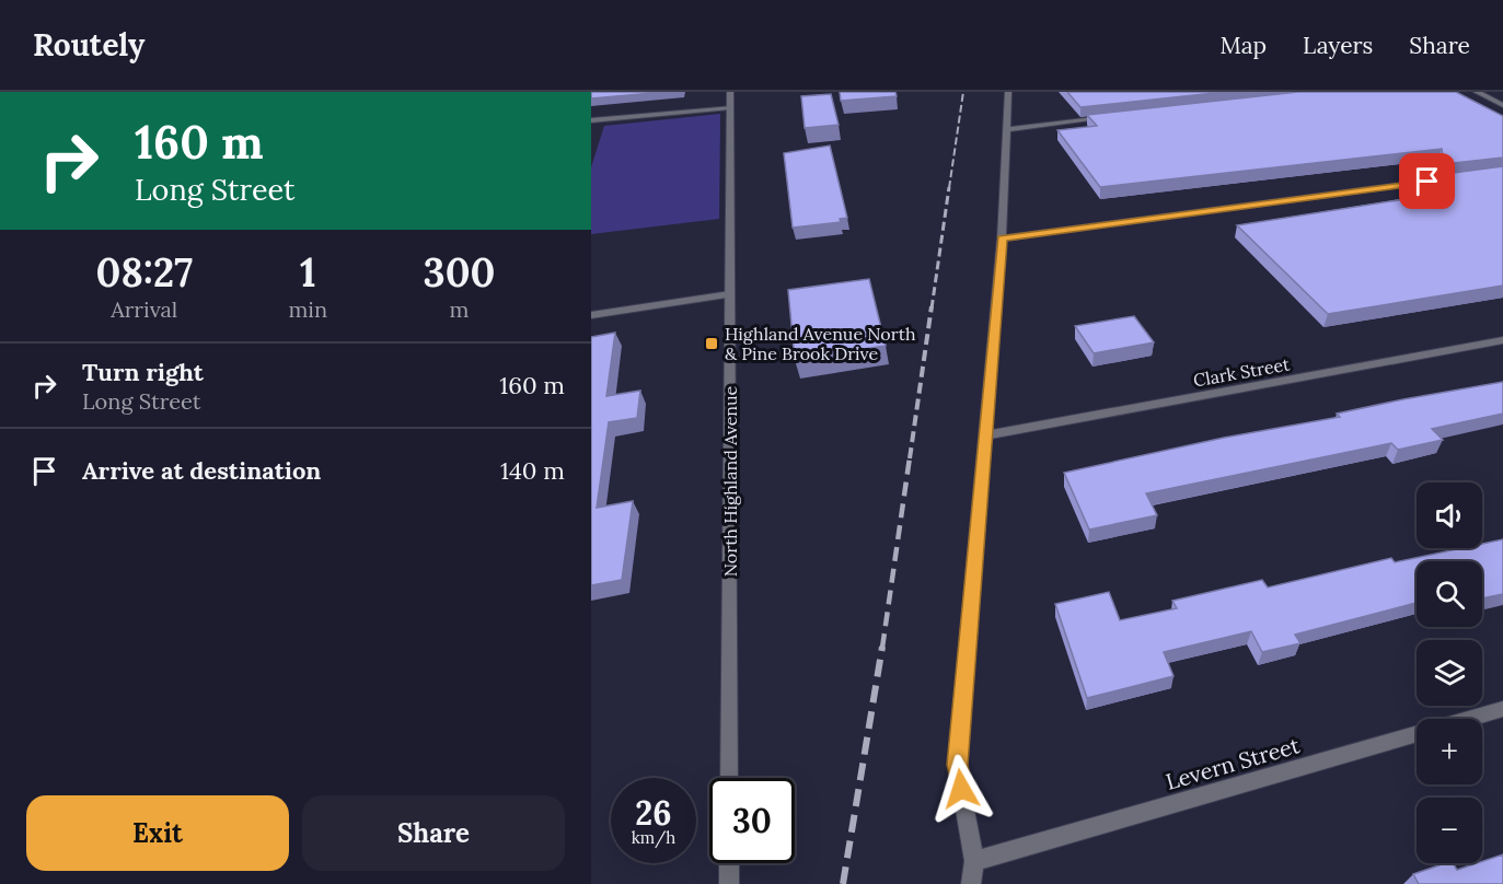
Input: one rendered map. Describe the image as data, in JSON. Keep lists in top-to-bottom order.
{
  "streets": {
    "street": ["Clark Street", "North Highland Avenue", "Levern Street"]
  },
  "places": {
    "transit": ["Highland Avenue North & Pine Brook Drive"]
  },
  "page": {
    "header": "Routely",
    "nav": ["Map", "Layers", "Share"],
    "turn": ["160 m", "Long Street"],
    "eta": [
      "08:27",
      "Arrival",
      "1",
      "min",
      "300",
      "m"
    ],
    "list": [
      {
        "name": "Turn right",
        "note": "Long Street",
        "value": "160 m"
      },
      {
        "name": "Arrive at destination",
        "value": "140 m"
      }
    ],
    "map_buttons": ["+", "−"],
    "speed": "26 km/h",
    "limit": "30",
    "buttons": ["Exit", "Share"]
  }
}
